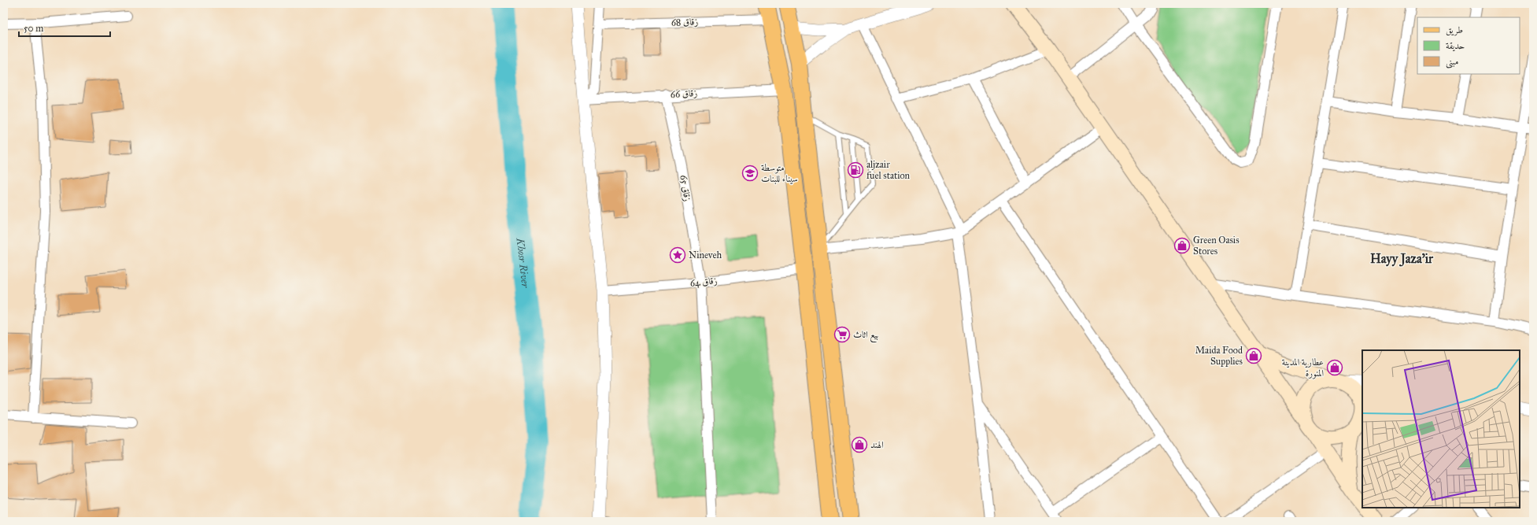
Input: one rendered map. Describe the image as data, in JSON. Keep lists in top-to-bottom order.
{
  "streets": {
    "street": [
      "زقاق 68",
      "زقاق 66",
      "زقاق 65",
      "زقاق 64"
    ]
  },
  "crossings": [
    ["زقاق 66", "زقاق 65"],
    ["زقاق 65", "زقاق 64"]
  ],
  "districts": ["Hayy Jaza'ir"],
  "water": ["Khosr River"],
  "places": {
    "fuel station": ["aljzair fuel station"],
    "school or university": ["متوسطة سيناء للبنات"],
    "shop": [
      "Green Oasis Stores",
      "Maida Food Supplies",
      "عطارية المدينة المنورة",
      "الهند"
    ],
    "place": ["Nineveh"],
    "supermarket": ["بيع اثاث"]
  },
  "legend": ["طريق", "حديقة", "مبنى"],
  "scale_bar": "50 m"
}
